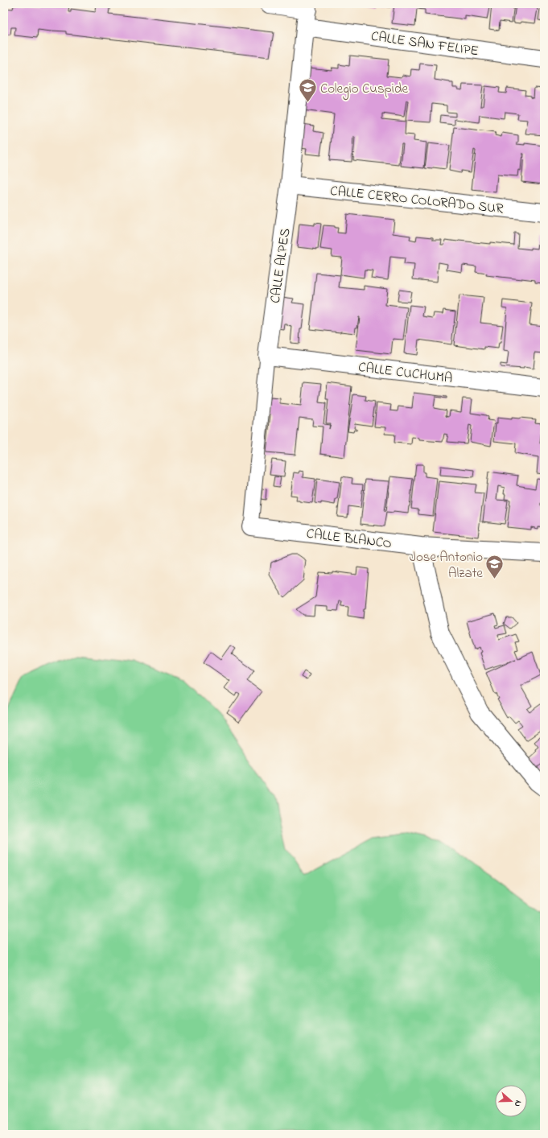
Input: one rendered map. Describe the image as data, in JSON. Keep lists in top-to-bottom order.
{
  "streets": {
    "street": [
      "CALLE SAN FELIPE",
      "CALLE CERRO COLORADO SUR",
      "CALLE ALPES",
      "CALLE CUCHUMA",
      "CALLE BLANCO"
    ]
  },
  "crossings": [
    ["CALLE SAN FELIPE", "CALLE ALPES"],
    ["CALLE CERRO COLORADO SUR", "CALLE ALPES"],
    ["CALLE ALPES", "CALLE CUCHUMA"],
    ["CALLE ALPES", "CALLE BLANCO"]
  ],
  "places": {
    "school or university": ["Colegio Cuspide", "Jose Antonio Alzate"]
  },
  "north": "right"
}
